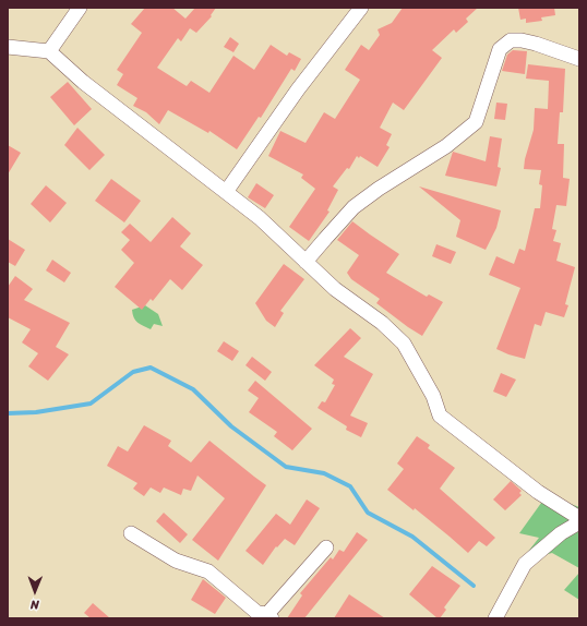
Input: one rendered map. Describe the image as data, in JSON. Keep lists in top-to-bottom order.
{
  "north": "bottom"
}
